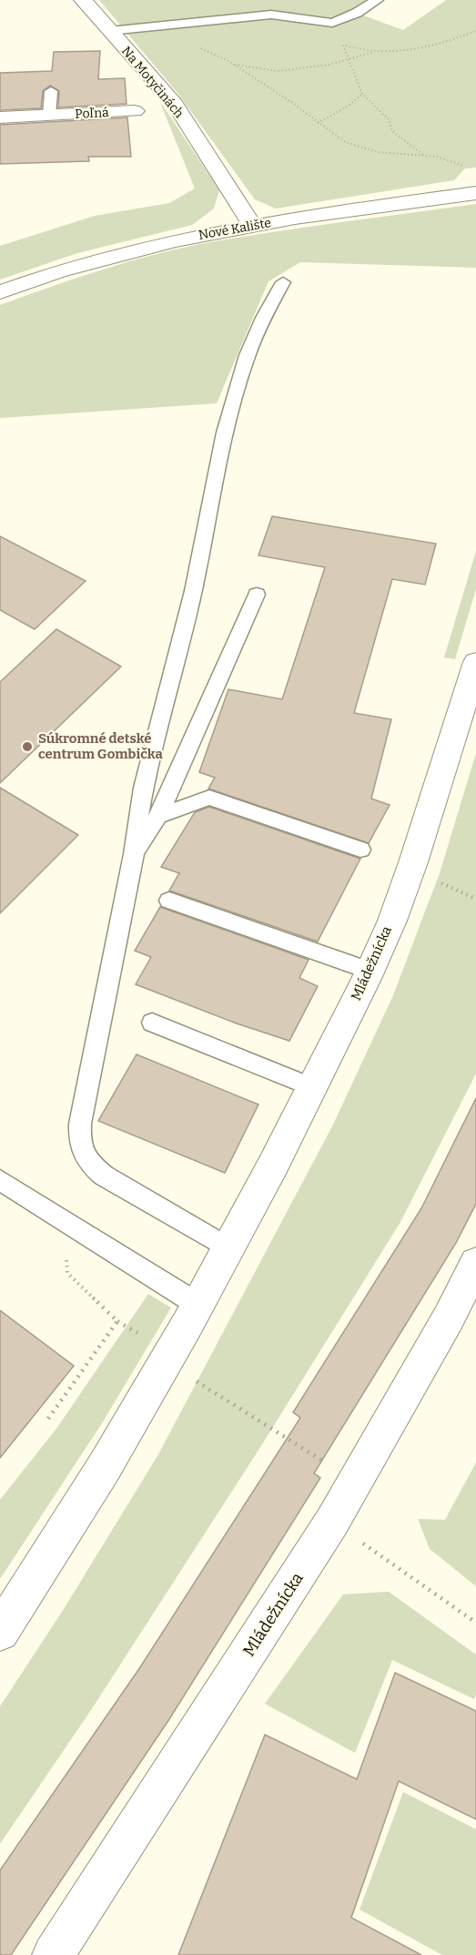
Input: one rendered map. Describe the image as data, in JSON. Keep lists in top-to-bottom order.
{
  "streets": {
    "street": [
      "Na Motyčinách",
      "Poľná",
      "Nové Kalište",
      "Mládežnícka"
    ]
  },
  "crossings": [
    ["Na Motyčinách", "Nové Kalište"]
  ],
  "places": ["Súkromné detské centrum Gombička"]
}
